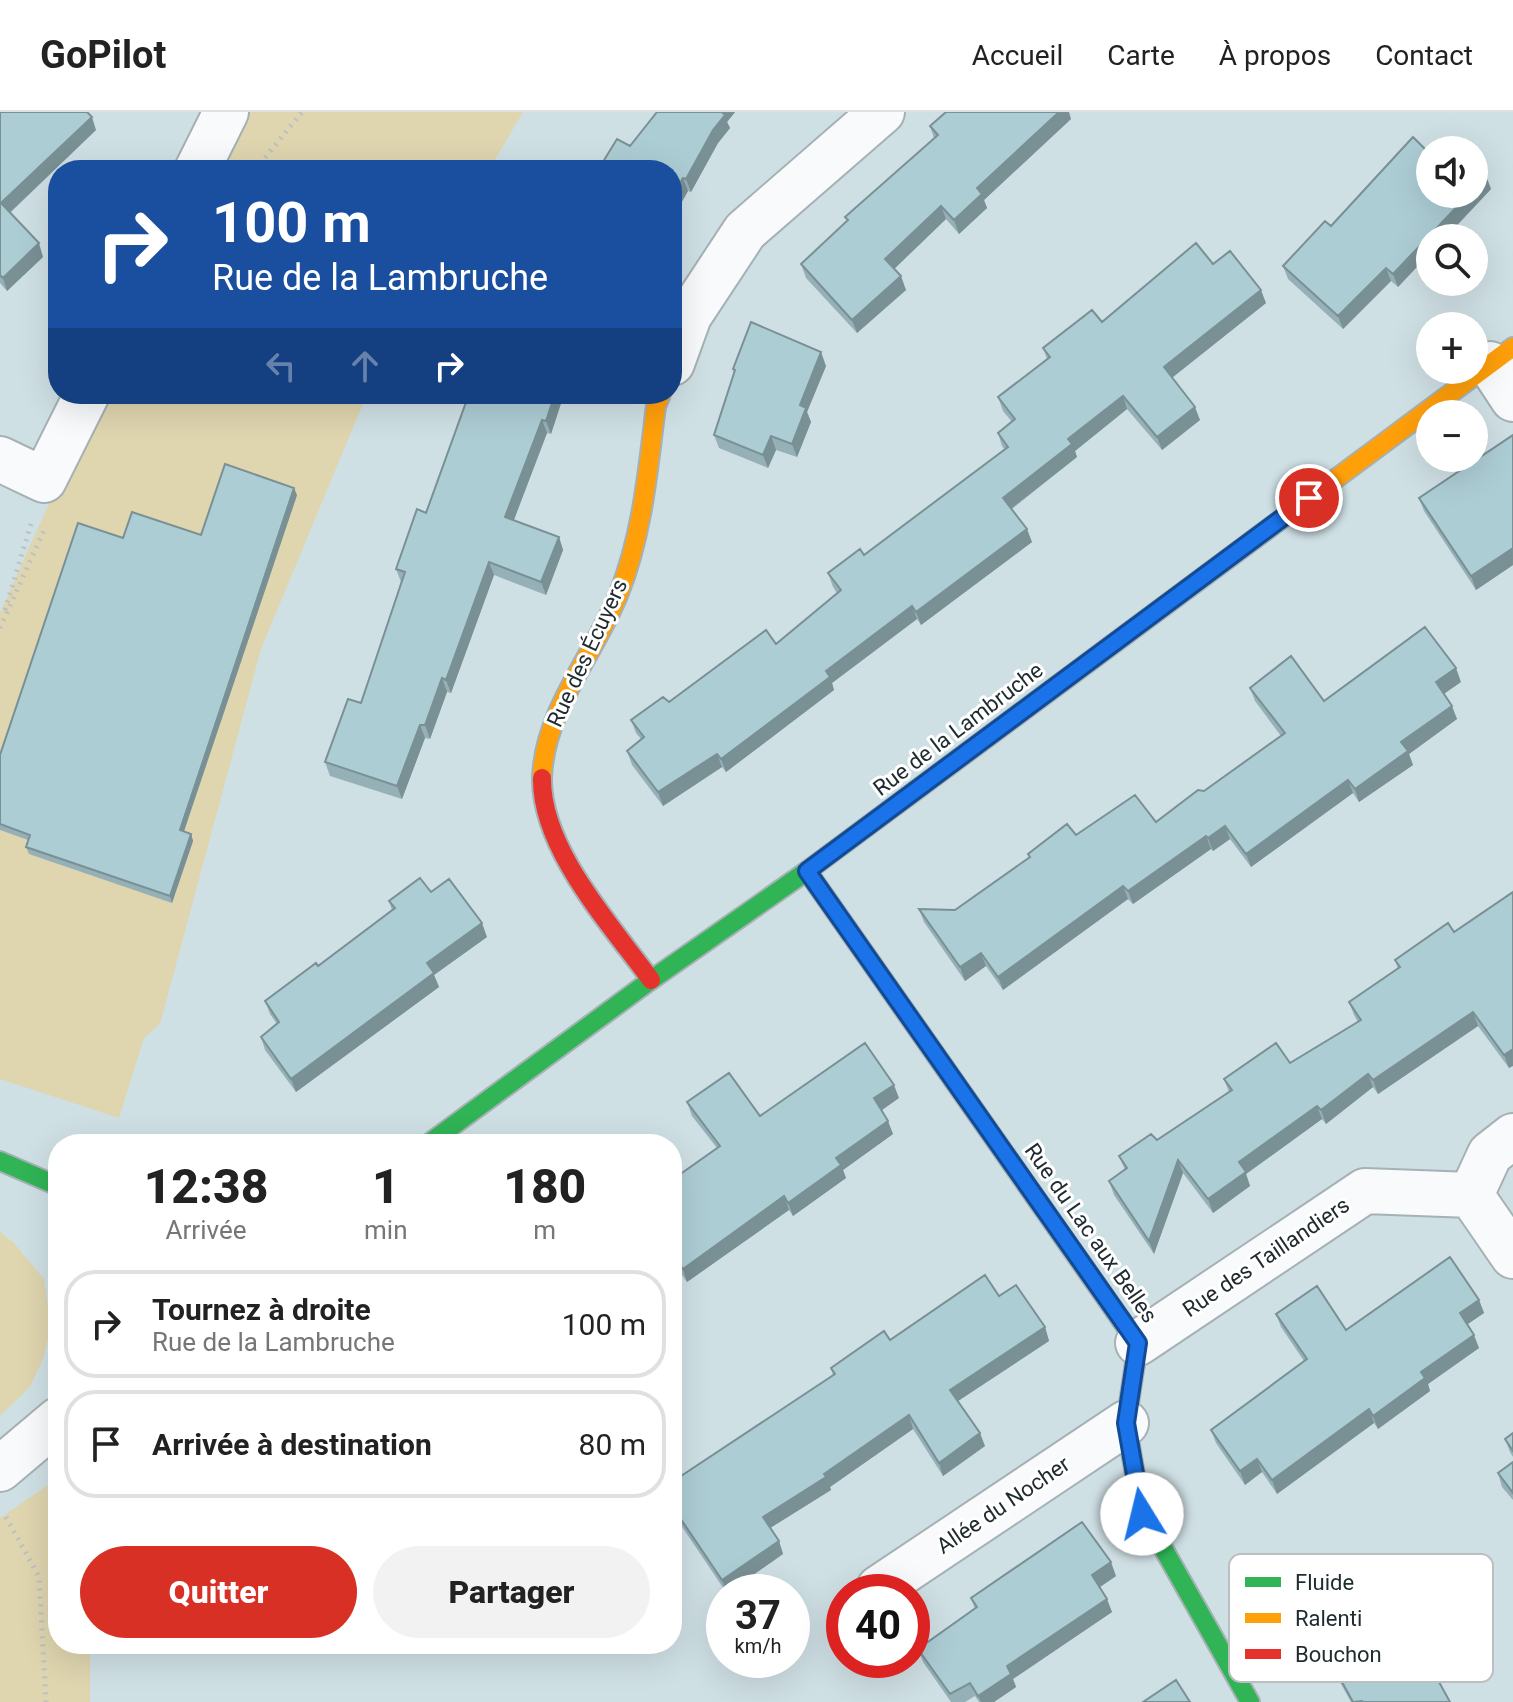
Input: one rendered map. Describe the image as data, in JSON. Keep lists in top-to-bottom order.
{
  "streets": {
    "street": [
      "Rue des Écuyers",
      "Rue de la Lambruche",
      "Rue du Lac aux Belles",
      "Rue des Taillandiers",
      "Allée du Nocher"
    ]
  },
  "crossings": [
    ["Rue des Écuyers", "Rue de la Lambruche"],
    ["Rue de la Lambruche", "Rue du Lac aux Belles"],
    ["Rue du Lac aux Belles", "Rue des Taillandiers"],
    ["Rue du Lac aux Belles", "Allée du Nocher"]
  ],
  "legend": ["Fluide", "Ralenti", "Bouchon"],
  "page": {
    "header": "GoPilot",
    "nav": [
      "Accueil",
      "Carte",
      "À propos",
      "Contact"
    ],
    "map_buttons": ["+", "−"],
    "turn": ["100 m", "Rue de la Lambruche"],
    "eta": [
      "12:38",
      "Arrivée",
      "1",
      "min",
      "180",
      "m"
    ],
    "list": [
      {
        "name": "Tournez à droite",
        "note": "Rue de la Lambruche",
        "value": "100 m"
      },
      {
        "name": "Arrivée à destination",
        "value": "80 m"
      }
    ],
    "buttons": ["Quitter", "Partager"],
    "speed": "37 km/h",
    "limit": "40"
  }
}
